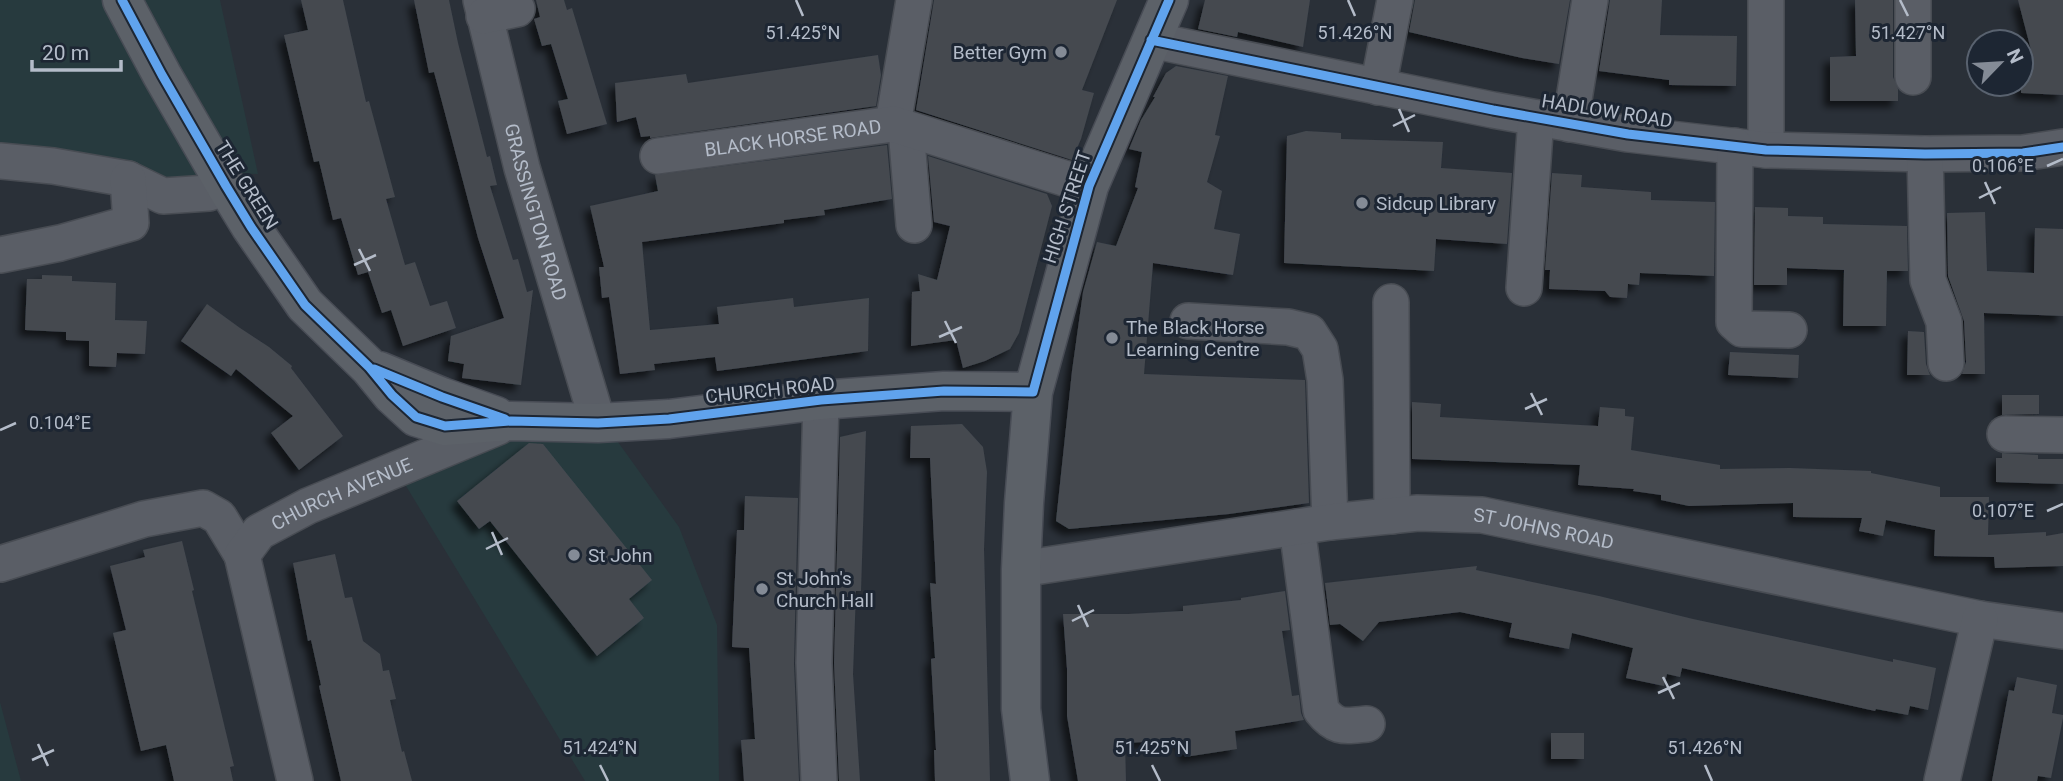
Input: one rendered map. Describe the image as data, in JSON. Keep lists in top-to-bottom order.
{
  "streets": {
    "main road": ["THE GREEN", "HIGH STREET", "CHURCH ROAD"],
    "street": [
      "HADLOW ROAD",
      "BLACK HORSE ROAD",
      "GRASSINGTON ROAD",
      "CHURCH AVENUE",
      "ST JOHNS ROAD"
    ]
  },
  "crossings": [
    ["HADLOW ROAD", "HIGH STREET"],
    ["BLACK HORSE ROAD", "HIGH STREET"],
    ["THE GREEN", "CHURCH ROAD"],
    ["THE GREEN", "CHURCH AVENUE"],
    ["HIGH STREET", "CHURCH ROAD"],
    ["HIGH STREET", "ST JOHNS ROAD"],
    ["GRASSINGTON ROAD", "CHURCH ROAD"],
    ["CHURCH ROAD", "CHURCH AVENUE"]
  ],
  "places": [
    "Better Gym",
    "Sidcup Library",
    "The Black Horse Learning Centre",
    "St John",
    "St John's Church Hall"
  ],
  "scale_bar": "20 m",
  "north": "top right",
  "coordinates": [
    "51.425°N",
    "51.426°N",
    "51.427°N",
    "0.106°E",
    "0.104°E",
    "0.107°E",
    "51.424°N"
  ]
}
